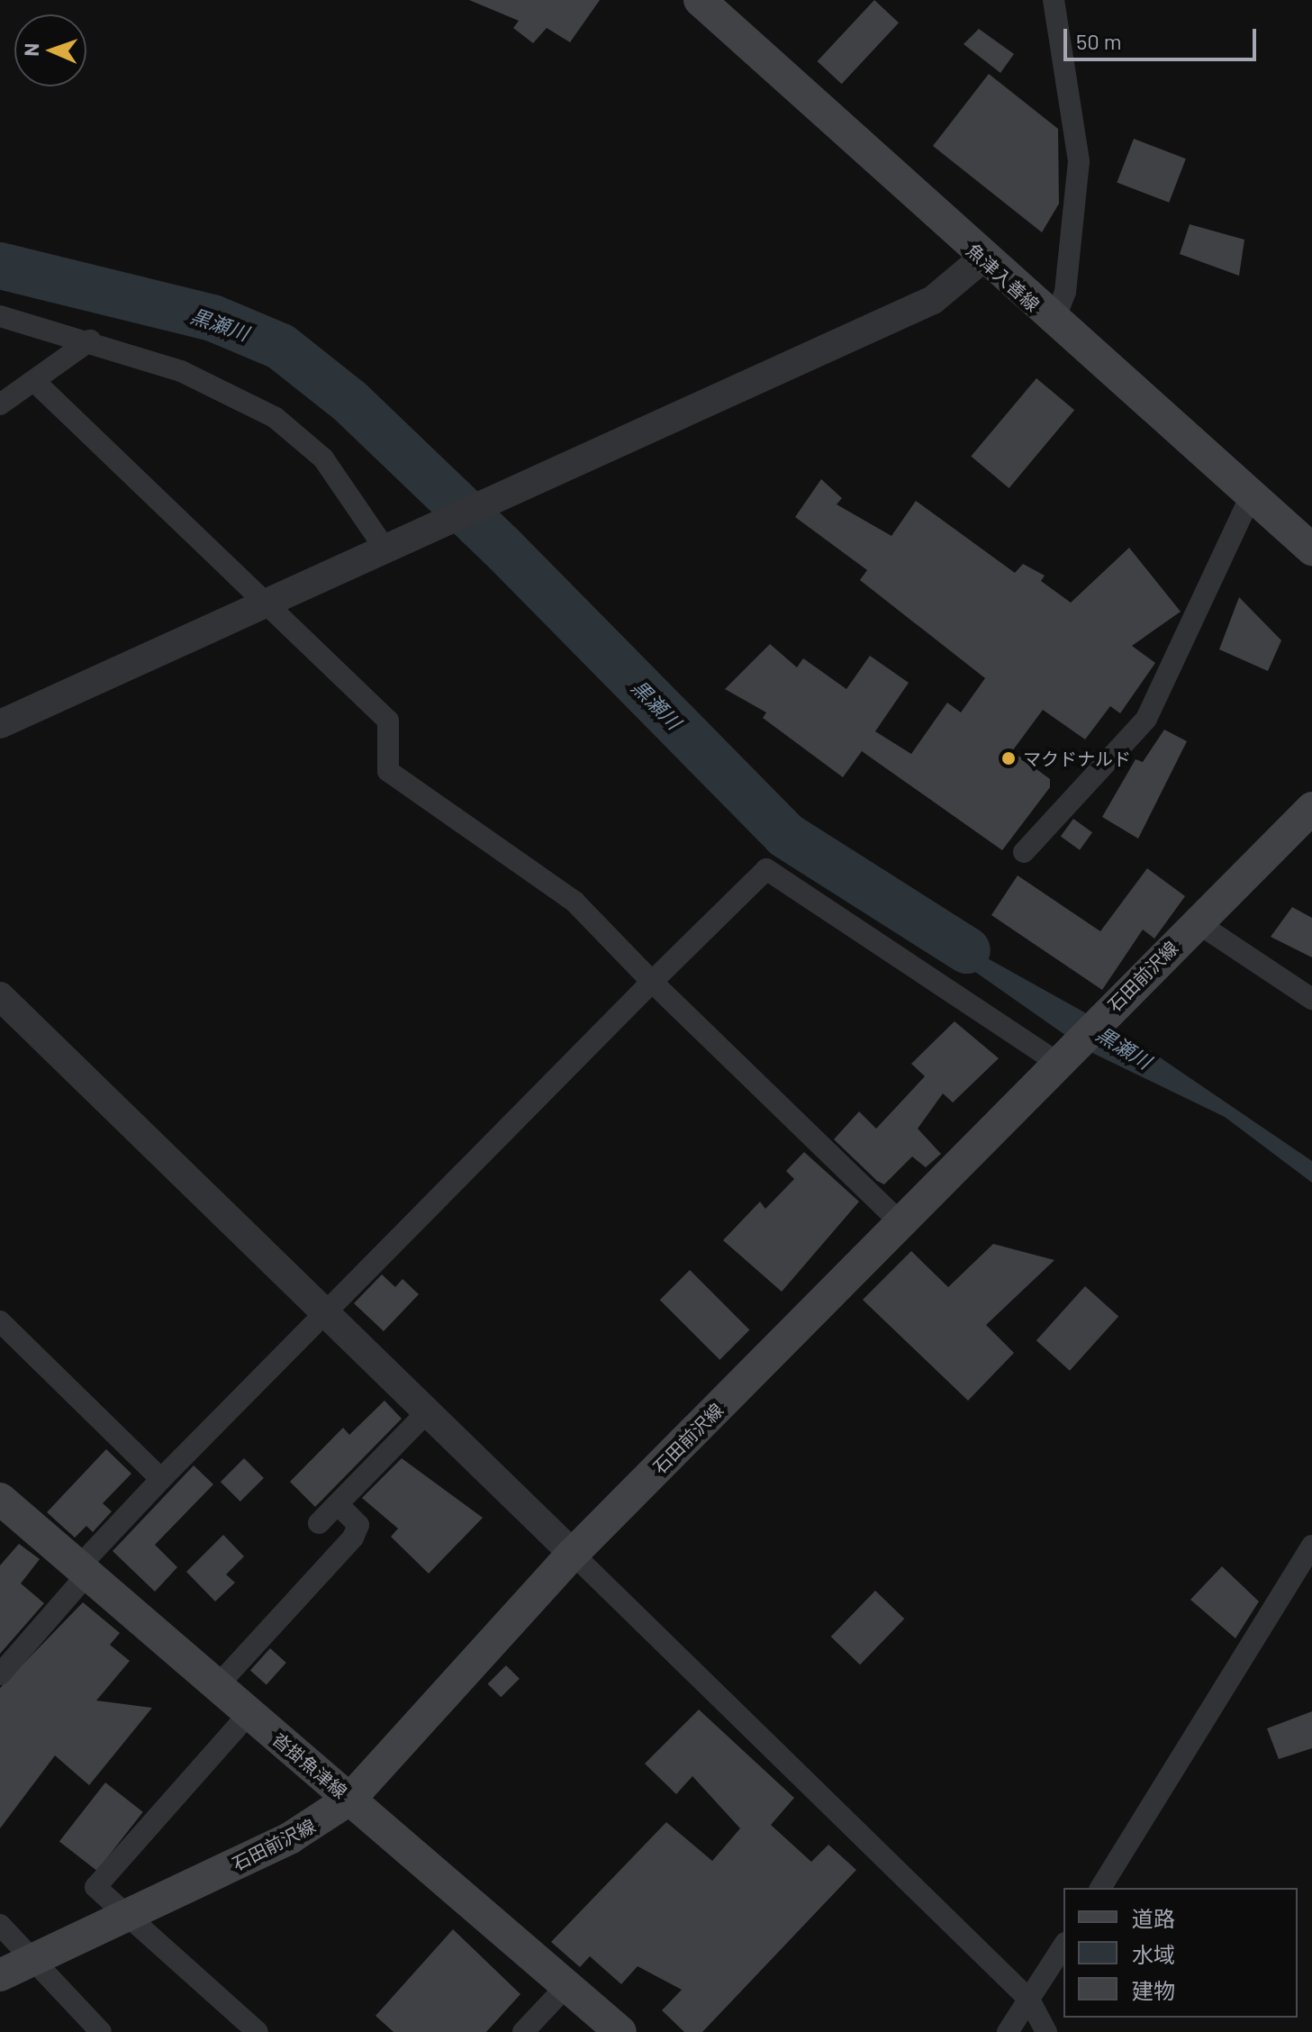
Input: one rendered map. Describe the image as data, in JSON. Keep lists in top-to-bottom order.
{
  "streets": {
    "main road": ["魚津入善線", "石田前沢線", "沓掛魚津線"]
  },
  "crossings": [
    ["石田前沢線", "沓掛魚津線"]
  ],
  "water": ["黒瀬川"],
  "places": ["マクドナルド"],
  "legend": ["道路", "水域", "建物"],
  "scale_bar": "50 m",
  "north": "left"
}
